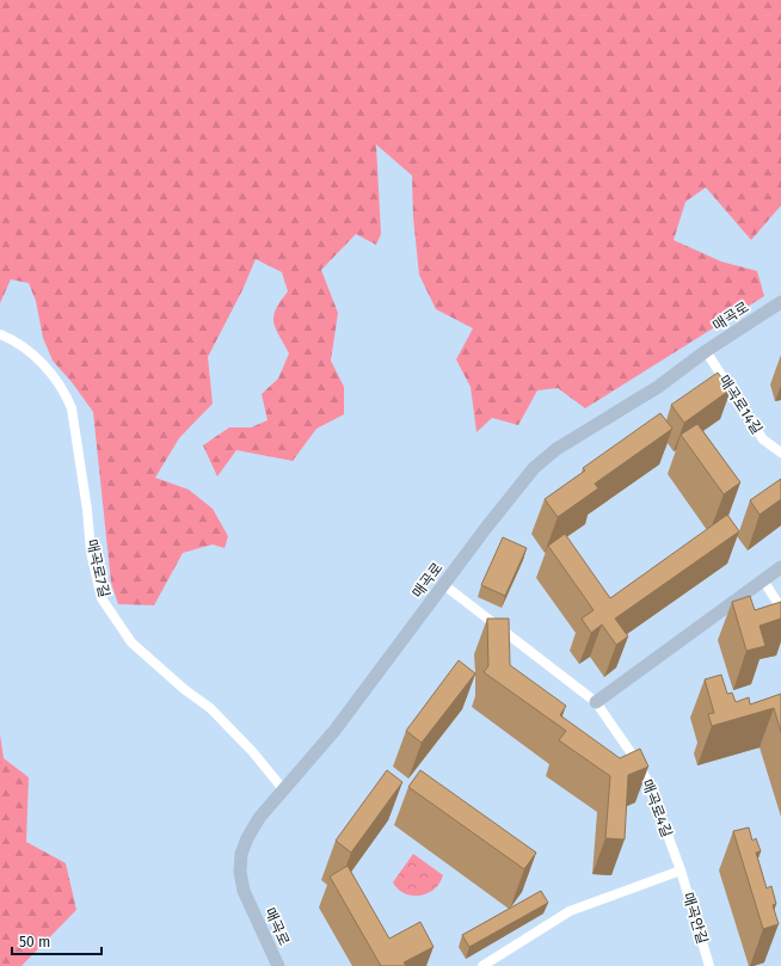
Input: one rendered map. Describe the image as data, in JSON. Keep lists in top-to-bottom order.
{
  "streets": {
    "street": [
      "매곡로",
      "매곡로14길",
      "매곡로7길",
      "매곡로4길",
      "매곡안길"
    ]
  },
  "crossings": [
    ["매곡로", "매곡로14길"],
    ["매곡로", "매곡로7길"],
    ["매곡로", "매곡로4길"],
    ["매곡로4길", "매곡안길"]
  ],
  "scale_bar": "50 m"
}
